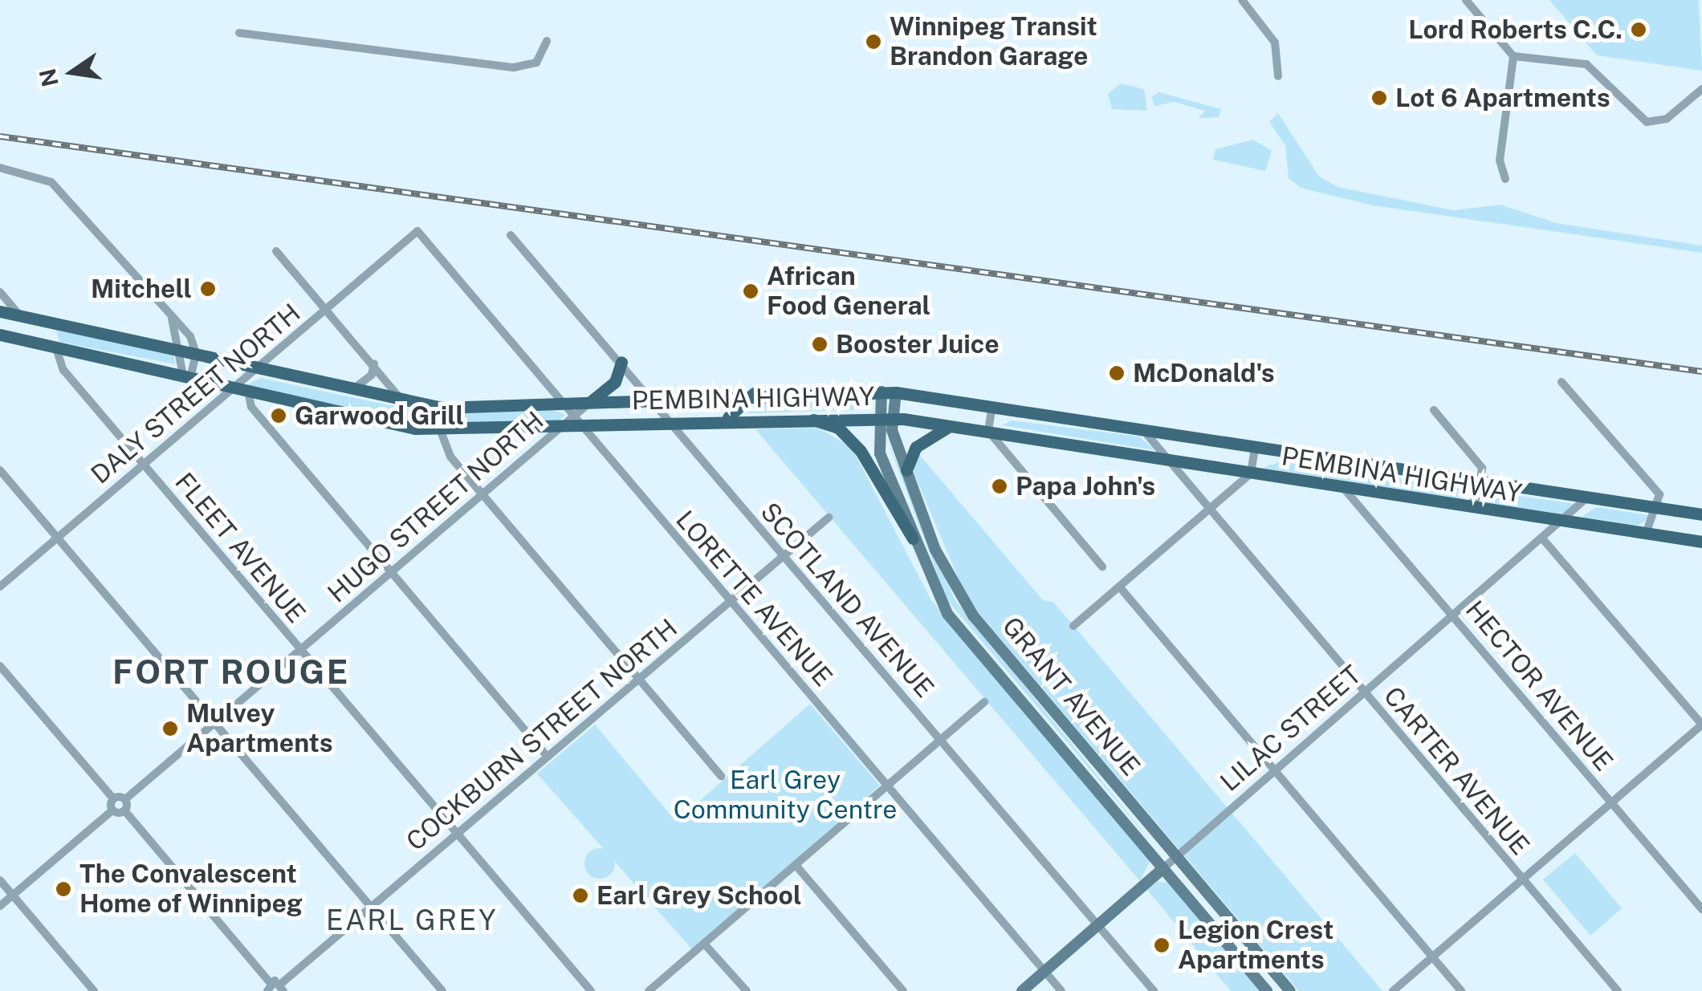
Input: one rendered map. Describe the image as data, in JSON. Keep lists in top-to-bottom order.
{
  "streets": {
    "main road": ["PEMBINA HIGHWAY", "GRANT AVENUE", "LILAC STREET"],
    "street": [
      "DALY STREET NORTH",
      "HUGO STREET NORTH",
      "FLEET AVENUE",
      "LORETTE AVENUE",
      "SCOTLAND AVENUE",
      "HECTOR AVENUE",
      "COCKBURN STREET NORTH",
      "CARTER AVENUE"
    ]
  },
  "crossings": [
    ["DALY STREET NORTH", "PEMBINA HIGHWAY"],
    ["DALY STREET NORTH", "FLEET AVENUE"],
    ["DALY STREET NORTH", "LORETTE AVENUE"],
    ["PEMBINA HIGHWAY", "HUGO STREET NORTH"],
    ["PEMBINA HIGHWAY", "FLEET AVENUE"],
    ["PEMBINA HIGHWAY", "LORETTE AVENUE"],
    ["PEMBINA HIGHWAY", "SCOTLAND AVENUE"],
    ["PEMBINA HIGHWAY", "HECTOR AVENUE"],
    ["PEMBINA HIGHWAY", "GRANT AVENUE"],
    ["PEMBINA HIGHWAY", "LILAC STREET"],
    ["PEMBINA HIGHWAY", "CARTER AVENUE"],
    ["HUGO STREET NORTH", "FLEET AVENUE"],
    ["HUGO STREET NORTH", "LORETTE AVENUE"],
    ["FLEET AVENUE", "COCKBURN STREET NORTH"],
    ["LORETTE AVENUE", "LILAC STREET"],
    ["LORETTE AVENUE", "COCKBURN STREET NORTH"],
    ["SCOTLAND AVENUE", "LILAC STREET"],
    ["SCOTLAND AVENUE", "COCKBURN STREET NORTH"],
    ["HECTOR AVENUE", "LILAC STREET"],
    ["GRANT AVENUE", "LILAC STREET"],
    ["LILAC STREET", "CARTER AVENUE"]
  ],
  "districts": ["FORT ROUGE", "EARL GREY"],
  "parks": ["Earl Grey Community Centre"],
  "places": [
    "Lord Roberts C.C.",
    "Winnipeg Transit Brandon Garage",
    "Lot 6 Apartments",
    "Mitchell",
    "African Food General",
    "Booster Juice",
    "McDonald's",
    "Garwood Grill",
    "Papa John's",
    "Mulvey Apartments",
    "The Convalescent Home of Winnipeg",
    "Earl Grey School",
    "Legion Crest Apartments"
  ],
  "north": "left"
}
